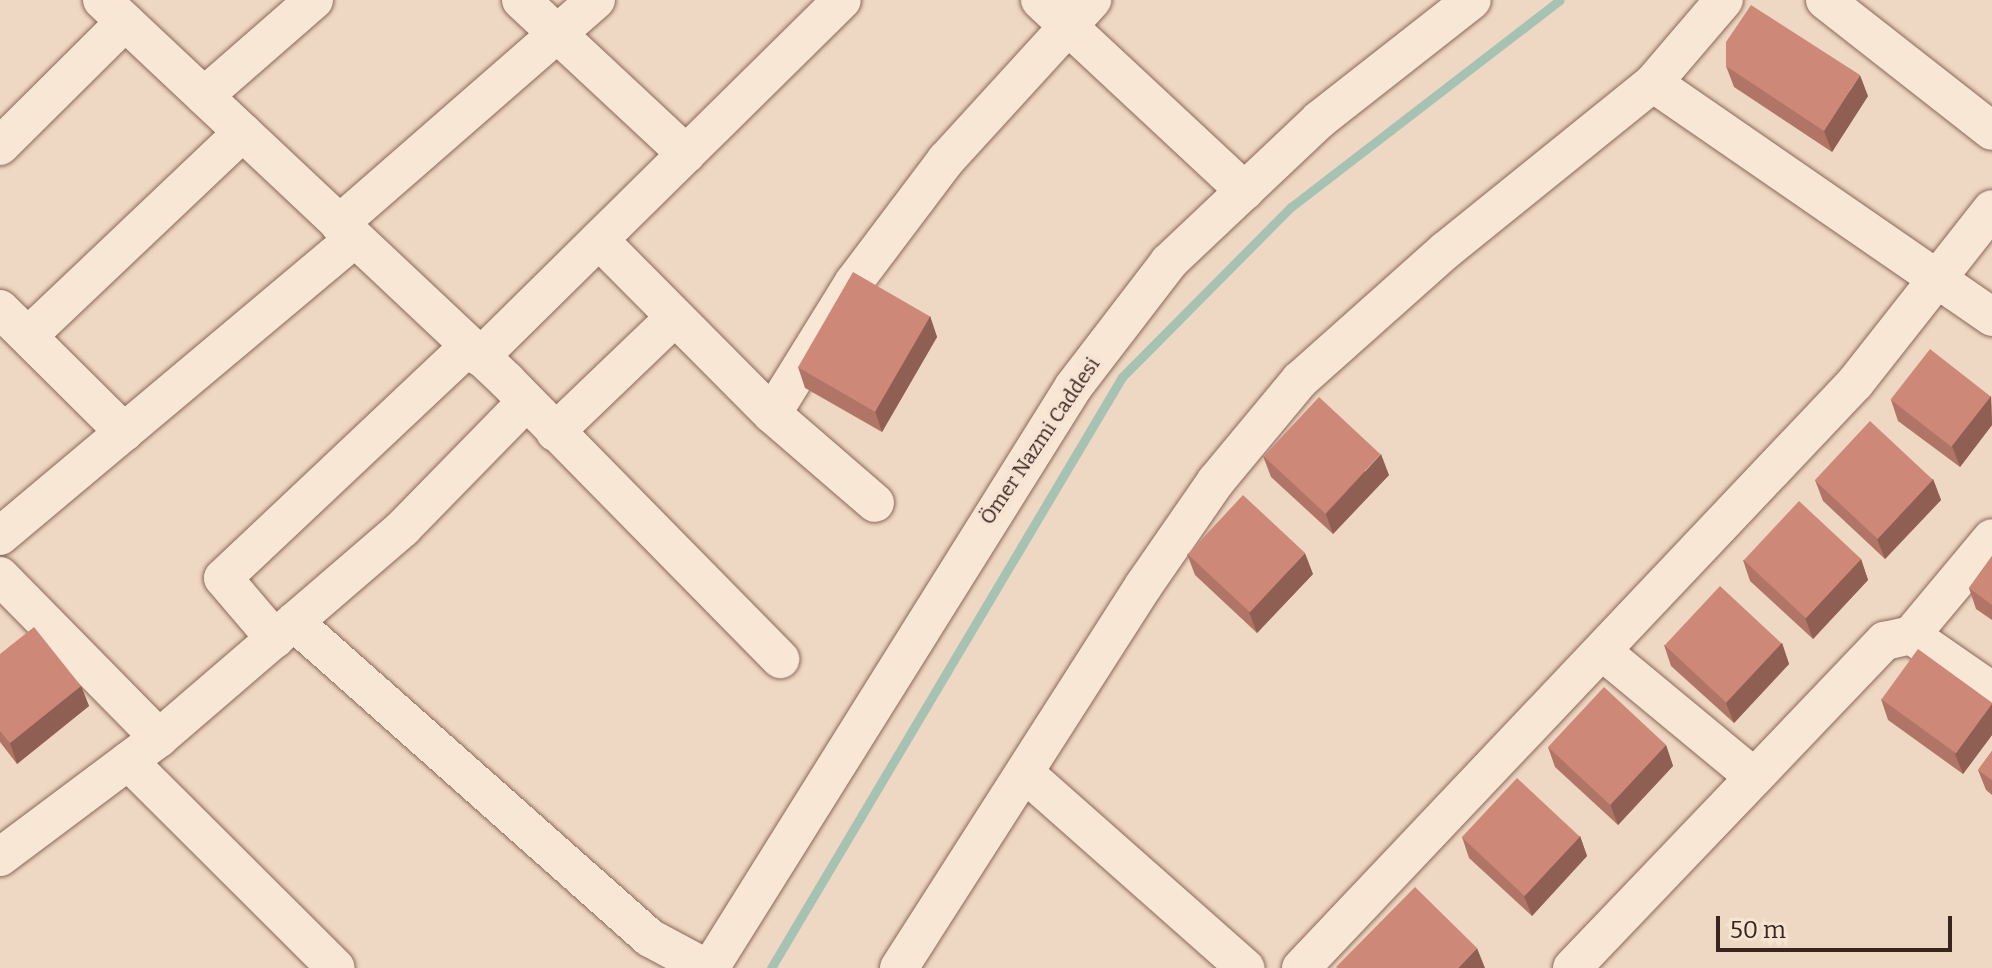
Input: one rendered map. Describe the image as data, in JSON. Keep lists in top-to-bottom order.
{
  "streets": {
    "street": ["Ömer Nazmi Caddesi"]
  },
  "scale_bar": "50 m"
}
